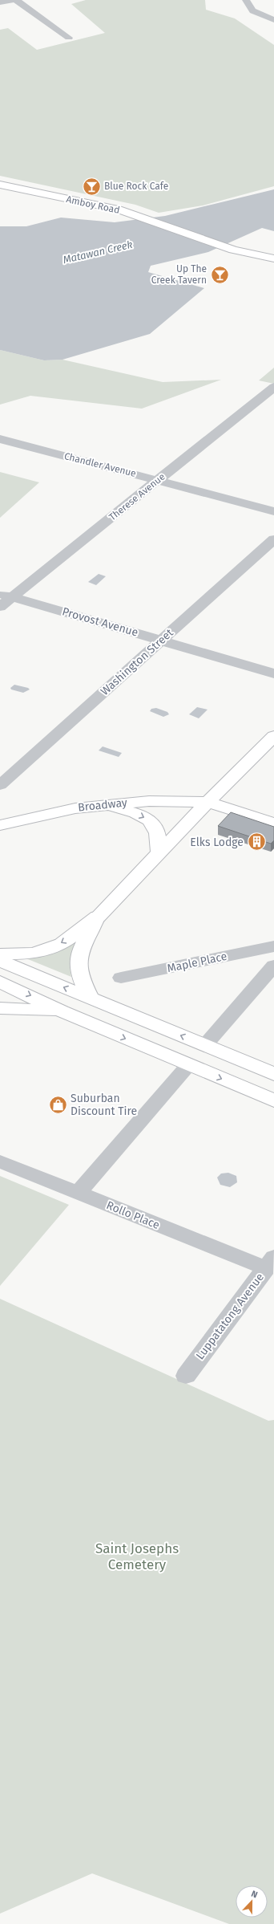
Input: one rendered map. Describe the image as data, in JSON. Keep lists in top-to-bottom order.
{
  "streets": {
    "main road": ["Amboy Road", "Broadway"],
    "street": [
      "Chandler Avenue",
      "Therese Avenue",
      "Provost Avenue",
      "Washington Street",
      "Maple Place",
      "Rollo Place",
      "Luppatatong Avenue"
    ]
  },
  "crossings": [
    ["Chandler Avenue", "Therese Avenue"],
    ["Therese Avenue", "Provost Avenue"],
    ["Provost Avenue", "Washington Street"],
    ["Rollo Place", "Luppatatong Avenue"]
  ],
  "water": ["Matawan Creek"],
  "parks": ["Saint Josephs Cemetery"],
  "places": {
    "bar": ["Blue Rock Cafe", "Up The Creek Tavern"],
    "building": ["Elks Lodge"],
    "shop": ["Suburban Discount Tire"]
  },
  "north": "top"
}
